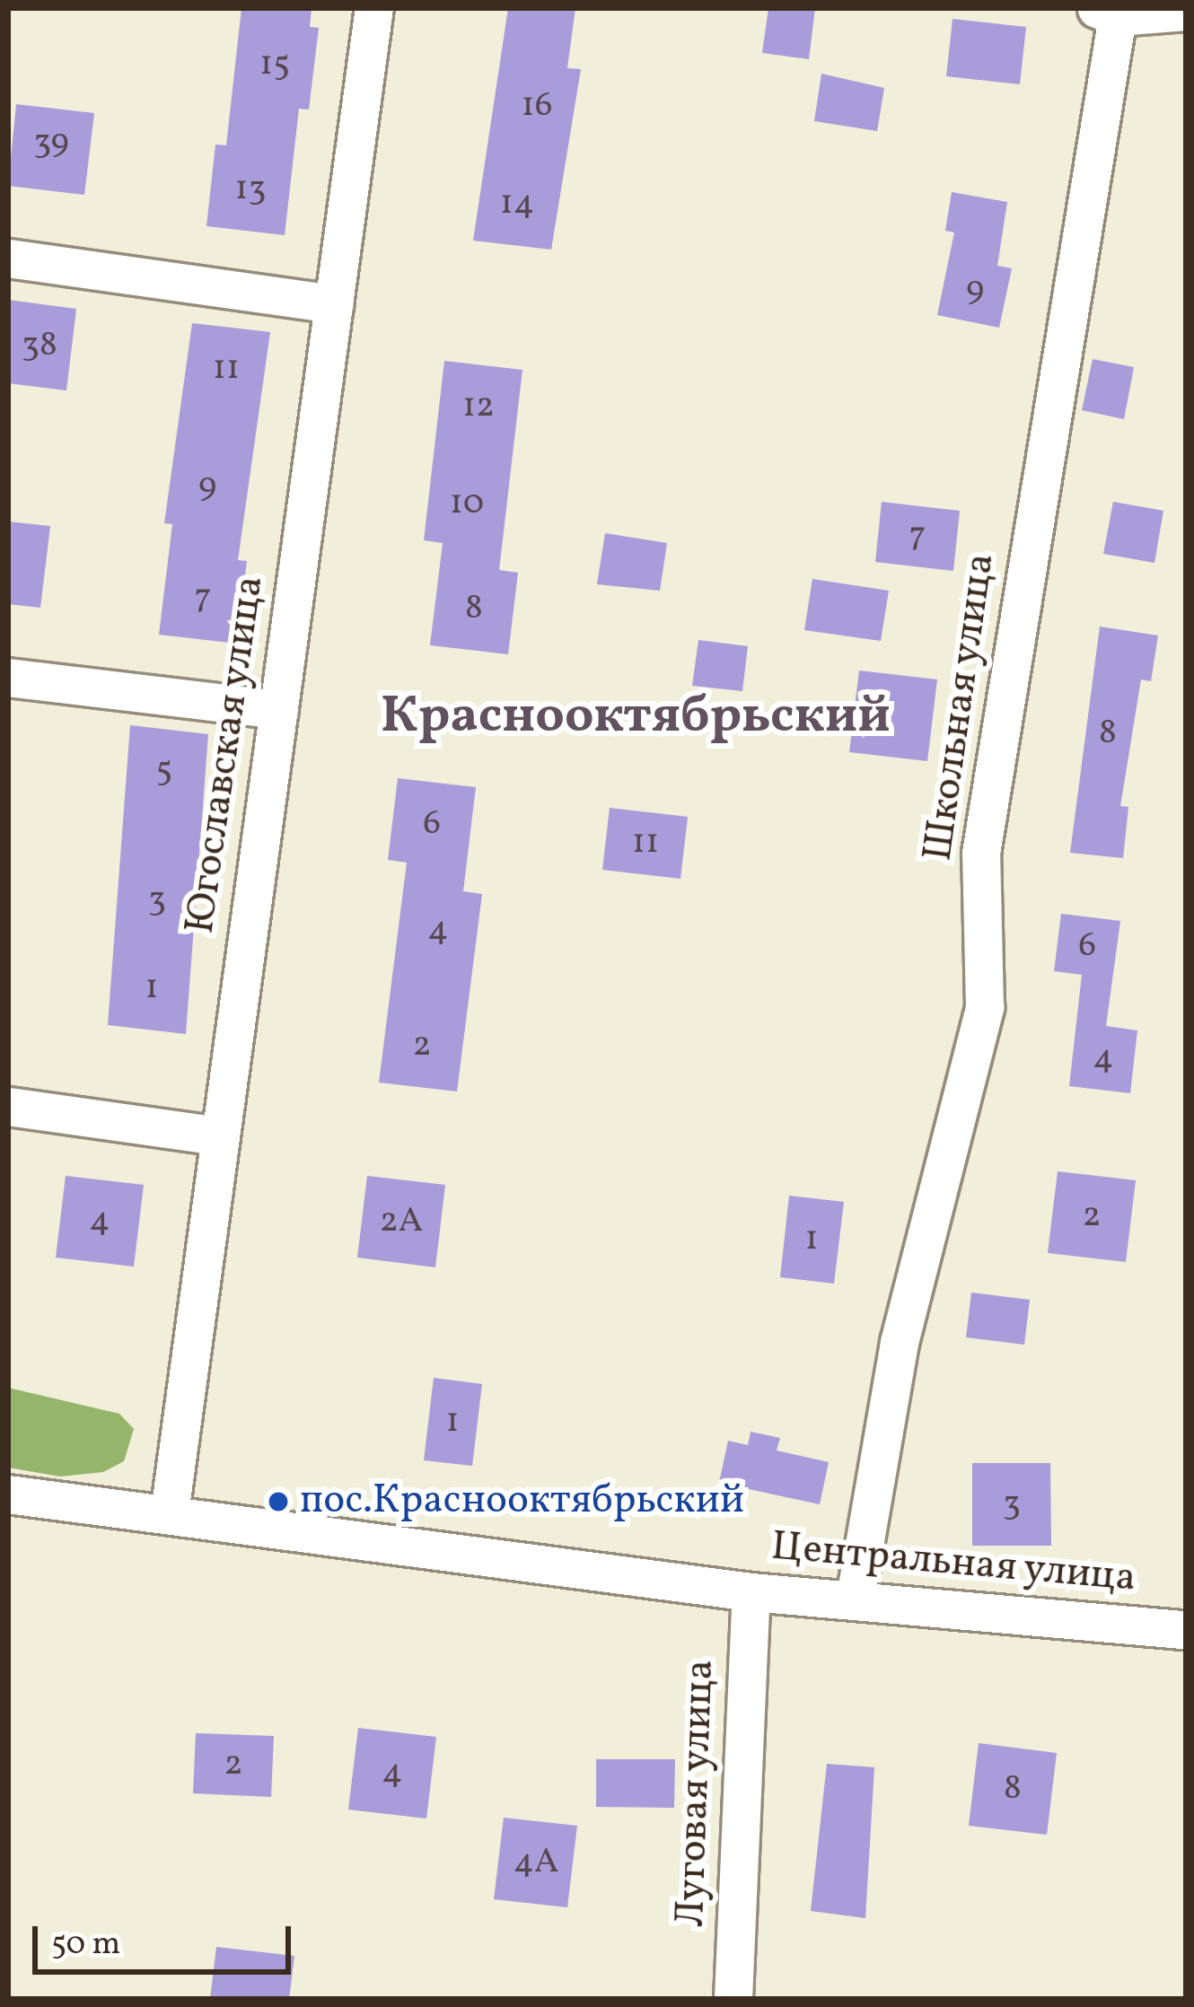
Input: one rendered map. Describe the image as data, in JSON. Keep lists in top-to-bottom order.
{
  "streets": {
    "street": [
      "Школьная улица",
      "Югославская улица",
      "Центральная улица",
      "Луговая улица"
    ]
  },
  "crossings": [
    ["Школьная улица", "Центральная улица"],
    ["Югославская улица", "Центральная улица"],
    ["Центральная улица", "Луговая улица"]
  ],
  "districts": ["Краснооктябрьский"],
  "places": ["пос.Краснооктябрьский"],
  "house_numbers": [
    "15",
    "16",
    "39",
    "13",
    "14",
    "9",
    "38",
    "11",
    "12",
    "9",
    "10",
    "7",
    "7",
    "8",
    "8",
    "5",
    "6",
    "11",
    "3",
    "4",
    "6",
    "1",
    "2",
    "4",
    "2",
    "4",
    "2А",
    "1",
    "1",
    "3",
    "2",
    "4",
    "8",
    "4А"
  ],
  "scale_bar": "50 m"
}
